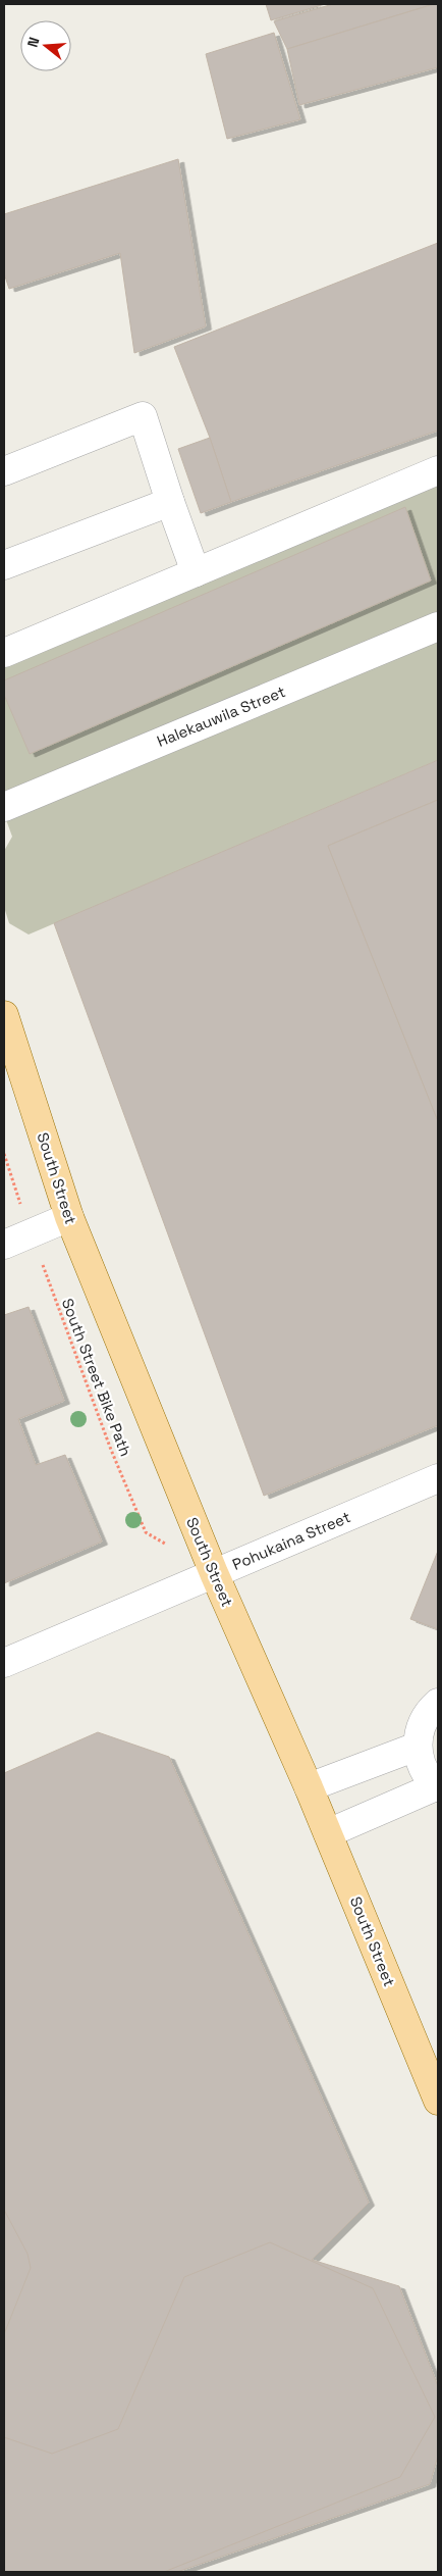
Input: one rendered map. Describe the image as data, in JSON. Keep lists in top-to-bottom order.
{
  "streets": {
    "main road": ["South Street"],
    "street": ["Halekauwila Street", "Pohukaina Street"],
    "path": ["South Street Bike Path"]
  },
  "crossings": [
    ["South Street", "Pohukaina Street"]
  ],
  "north": "left"
}
